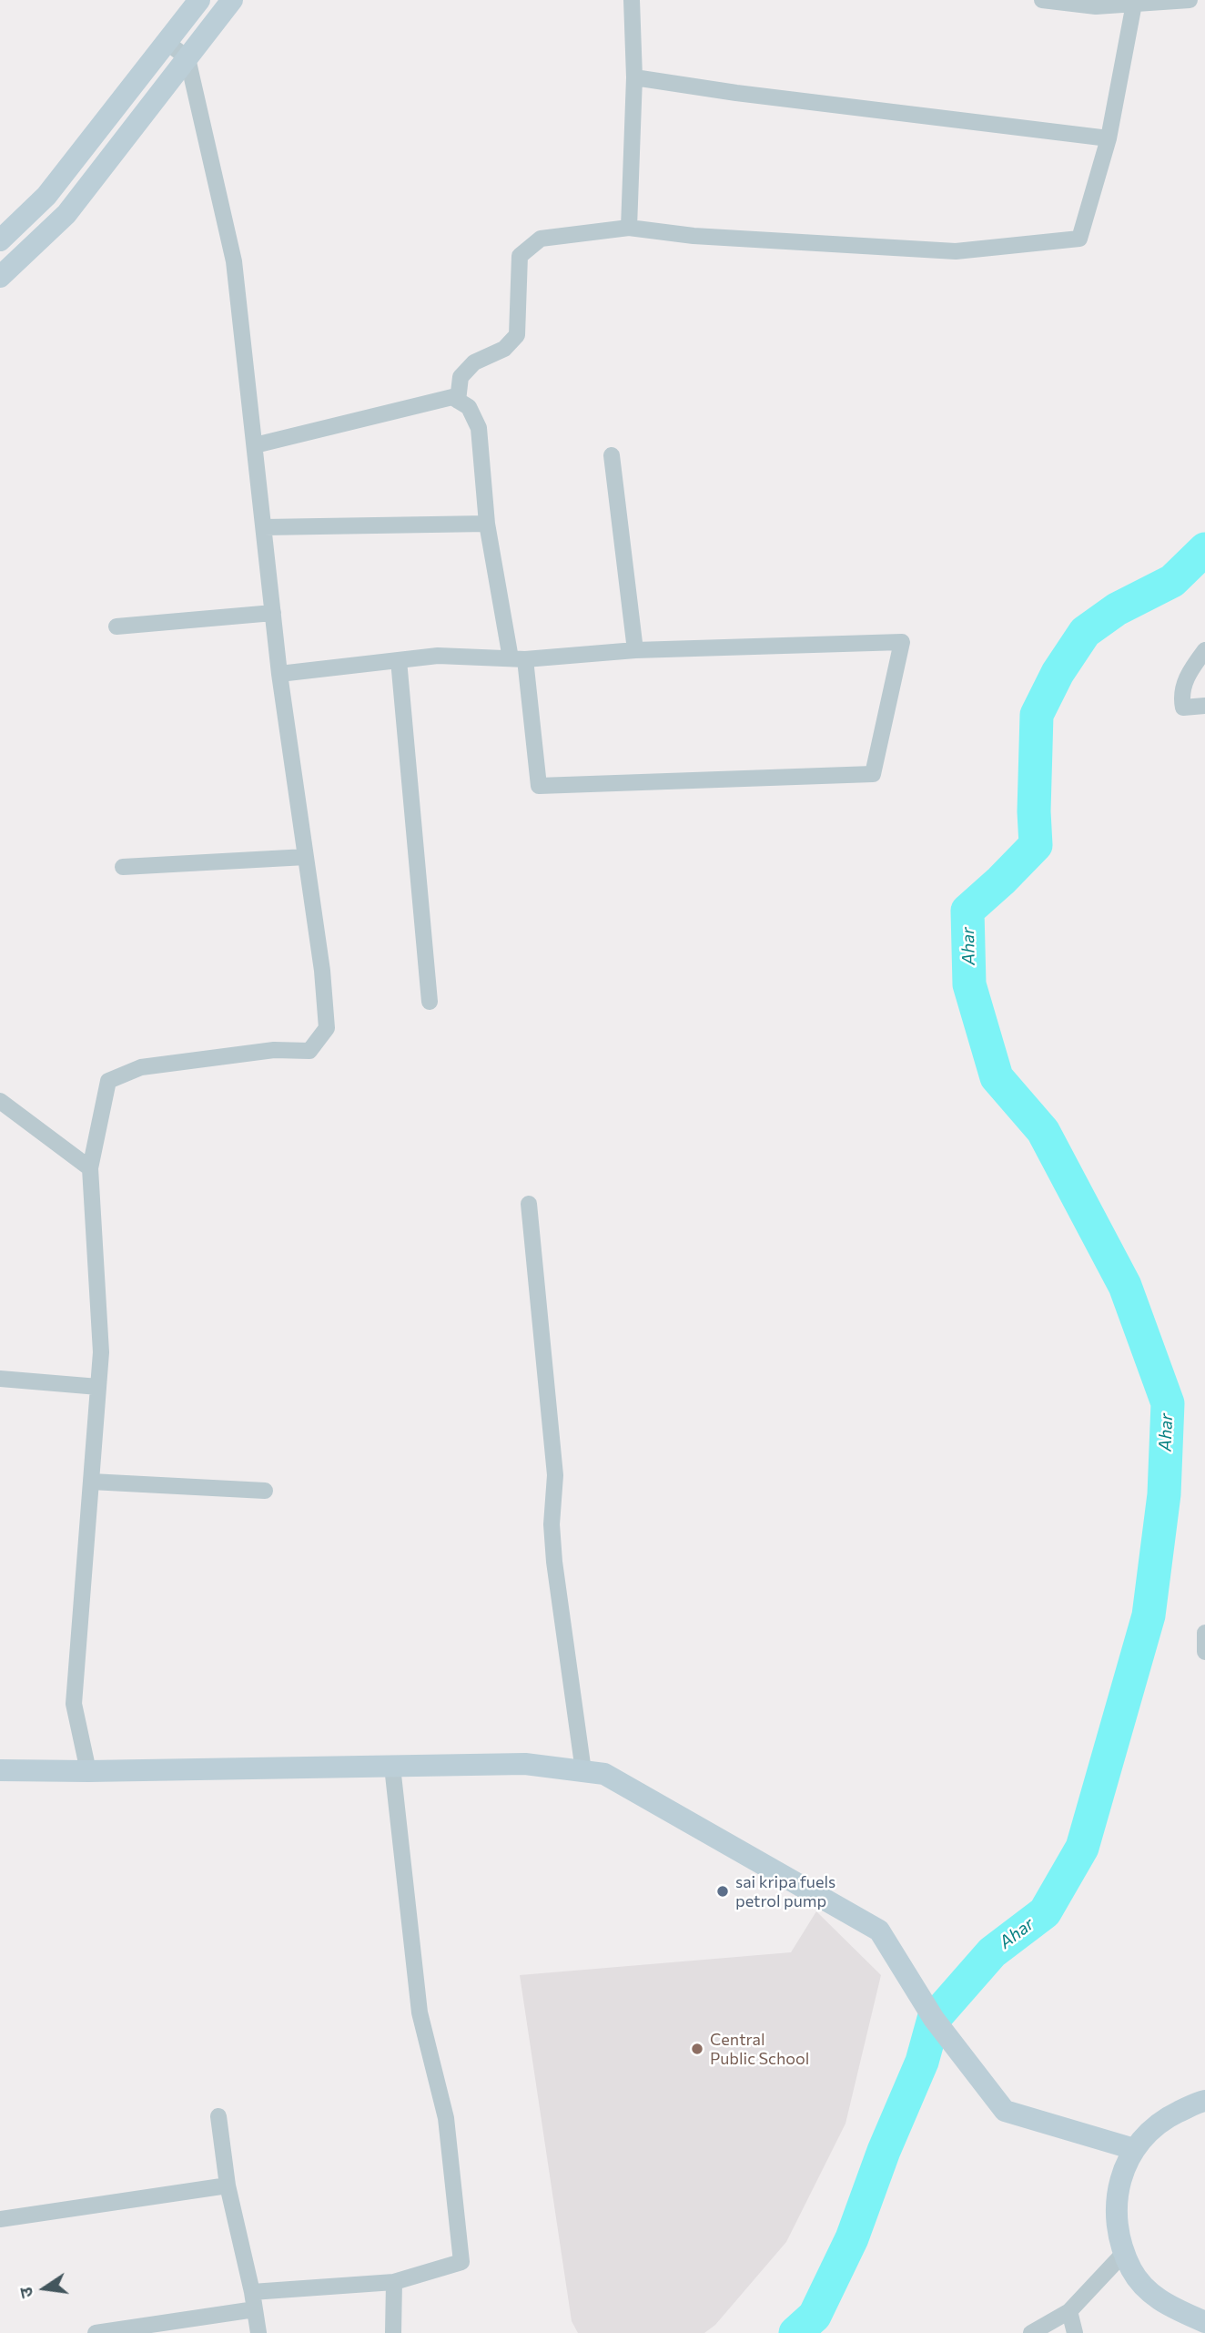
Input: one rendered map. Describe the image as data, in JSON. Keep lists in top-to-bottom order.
{
  "water": ["Ahar"],
  "places": ["sai kripa fuels petrol pump", "Central Public School"],
  "north": "left"
}
